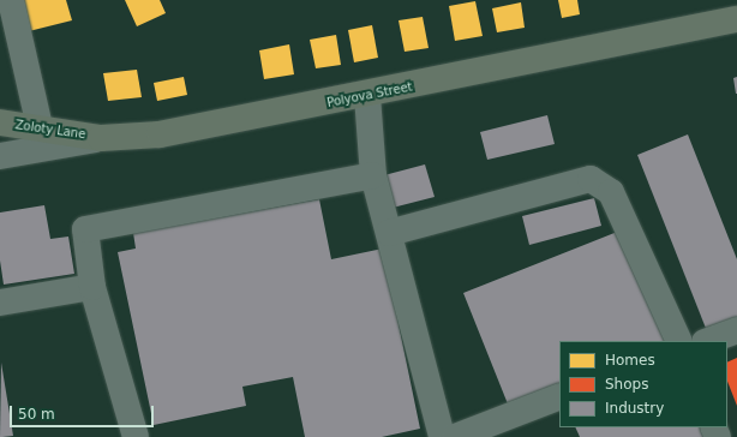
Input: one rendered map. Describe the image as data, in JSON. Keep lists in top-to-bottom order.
{
  "streets": {
    "main road": ["Polyova Street", "Zoloty Lane"]
  },
  "crossings": [
    ["Polyova Street", "Zoloty Lane"]
  ],
  "legend": ["Homes", "Shops", "Industry"],
  "scale_bar": "50 m"
}
